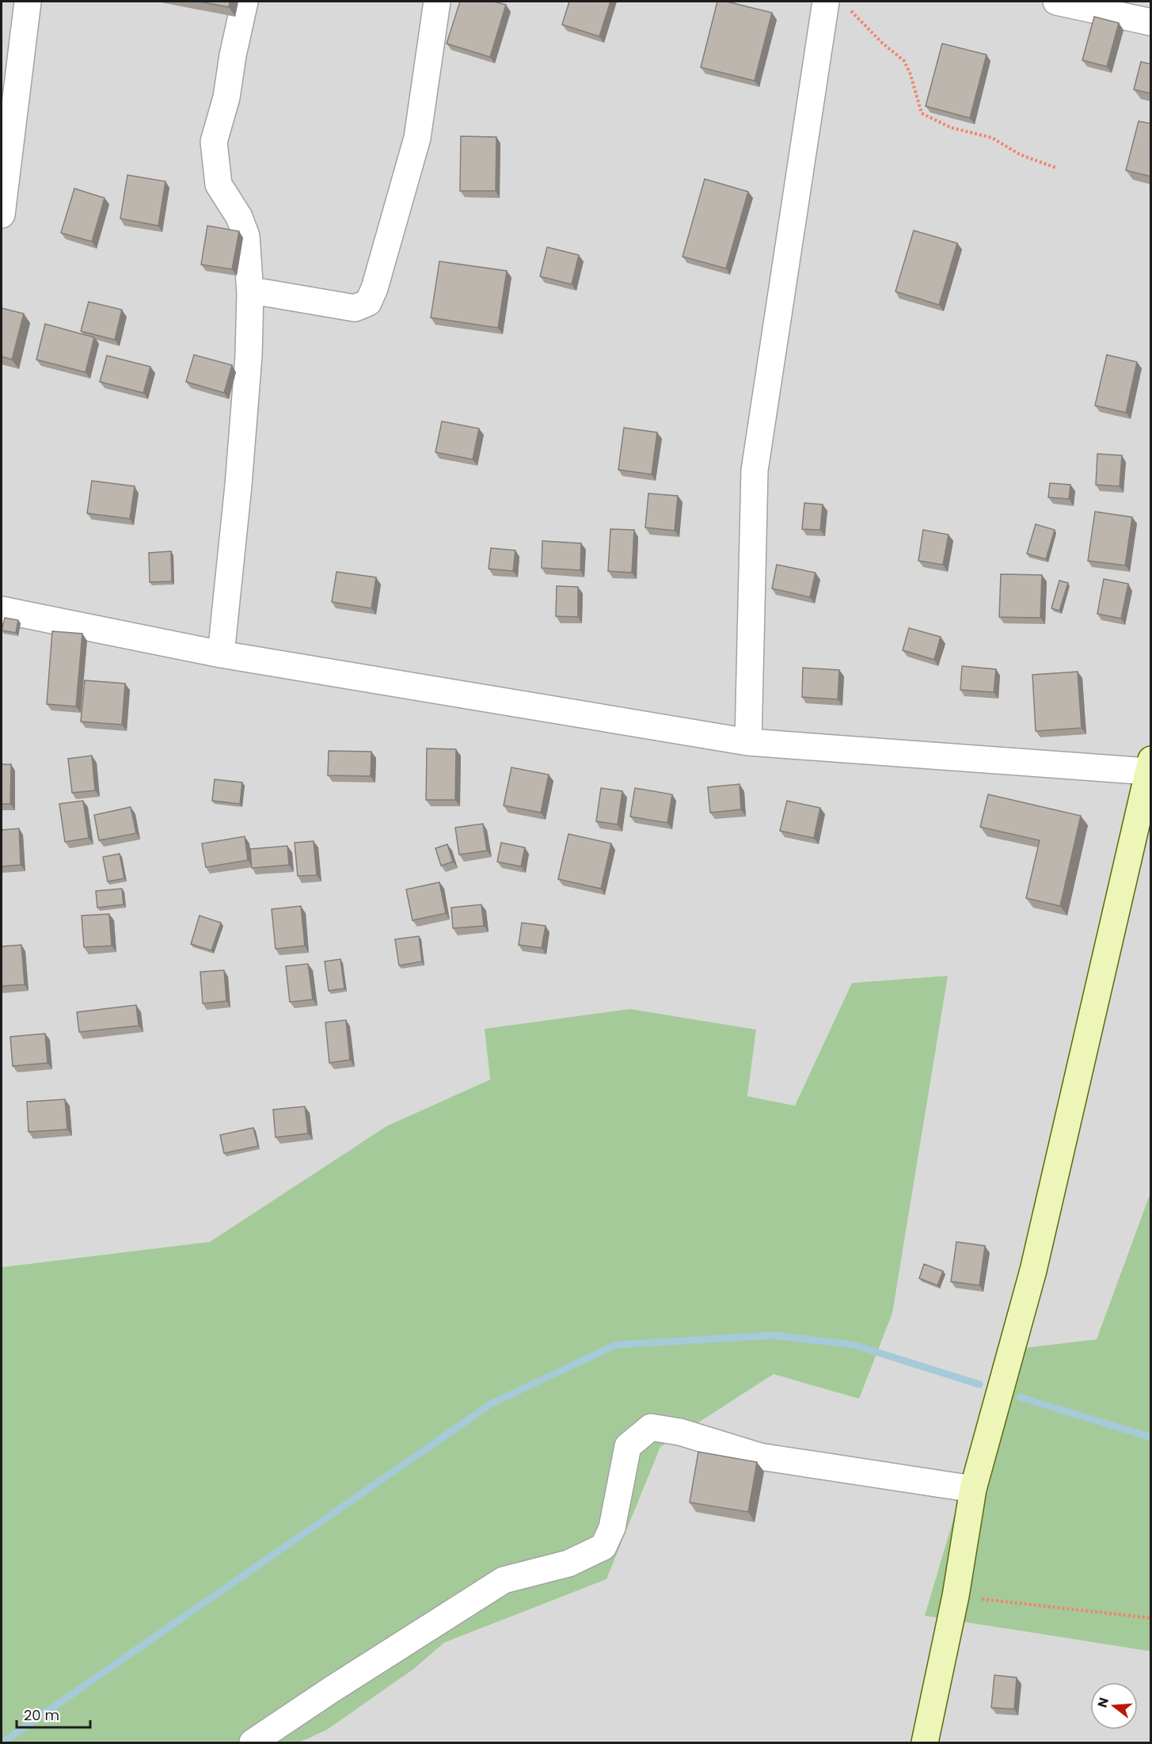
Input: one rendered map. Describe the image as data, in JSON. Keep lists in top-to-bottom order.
{
  "scale_bar": "20 m",
  "north": "left"
}
